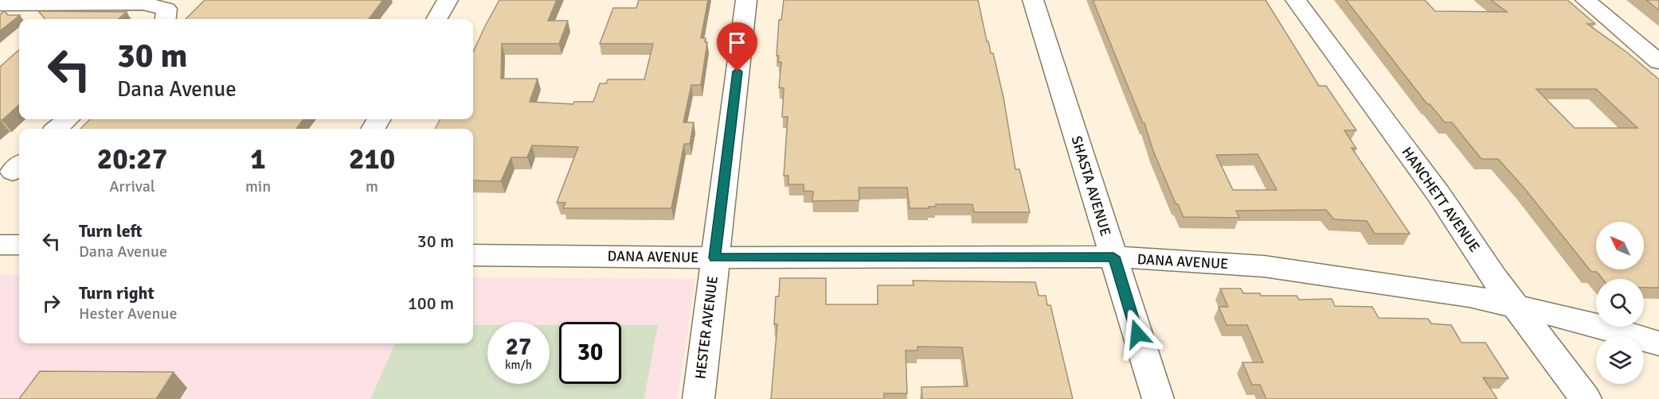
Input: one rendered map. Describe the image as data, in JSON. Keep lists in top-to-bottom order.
{
  "streets": {
    "street": [
      "SHASTA AVENUE",
      "HANCHETT AVENUE",
      "DANA AVENUE",
      "HESTER AVENUE"
    ]
  },
  "crossings": [
    ["SHASTA AVENUE", "DANA AVENUE"],
    ["HANCHETT AVENUE", "DANA AVENUE"],
    ["DANA AVENUE", "HESTER AVENUE"]
  ],
  "north": "top left",
  "page": {
    "turn": ["30 m", "Dana Avenue"],
    "eta": [
      "20:27",
      "Arrival",
      "1",
      "min",
      "210",
      "m"
    ],
    "list": [
      {
        "name": "Turn left",
        "note": "Dana Avenue",
        "value": "30 m"
      },
      {
        "name": "Turn right",
        "note": "Hester Avenue",
        "value": "100 m"
      }
    ],
    "speed": "27 km/h",
    "limit": "30"
  }
}
